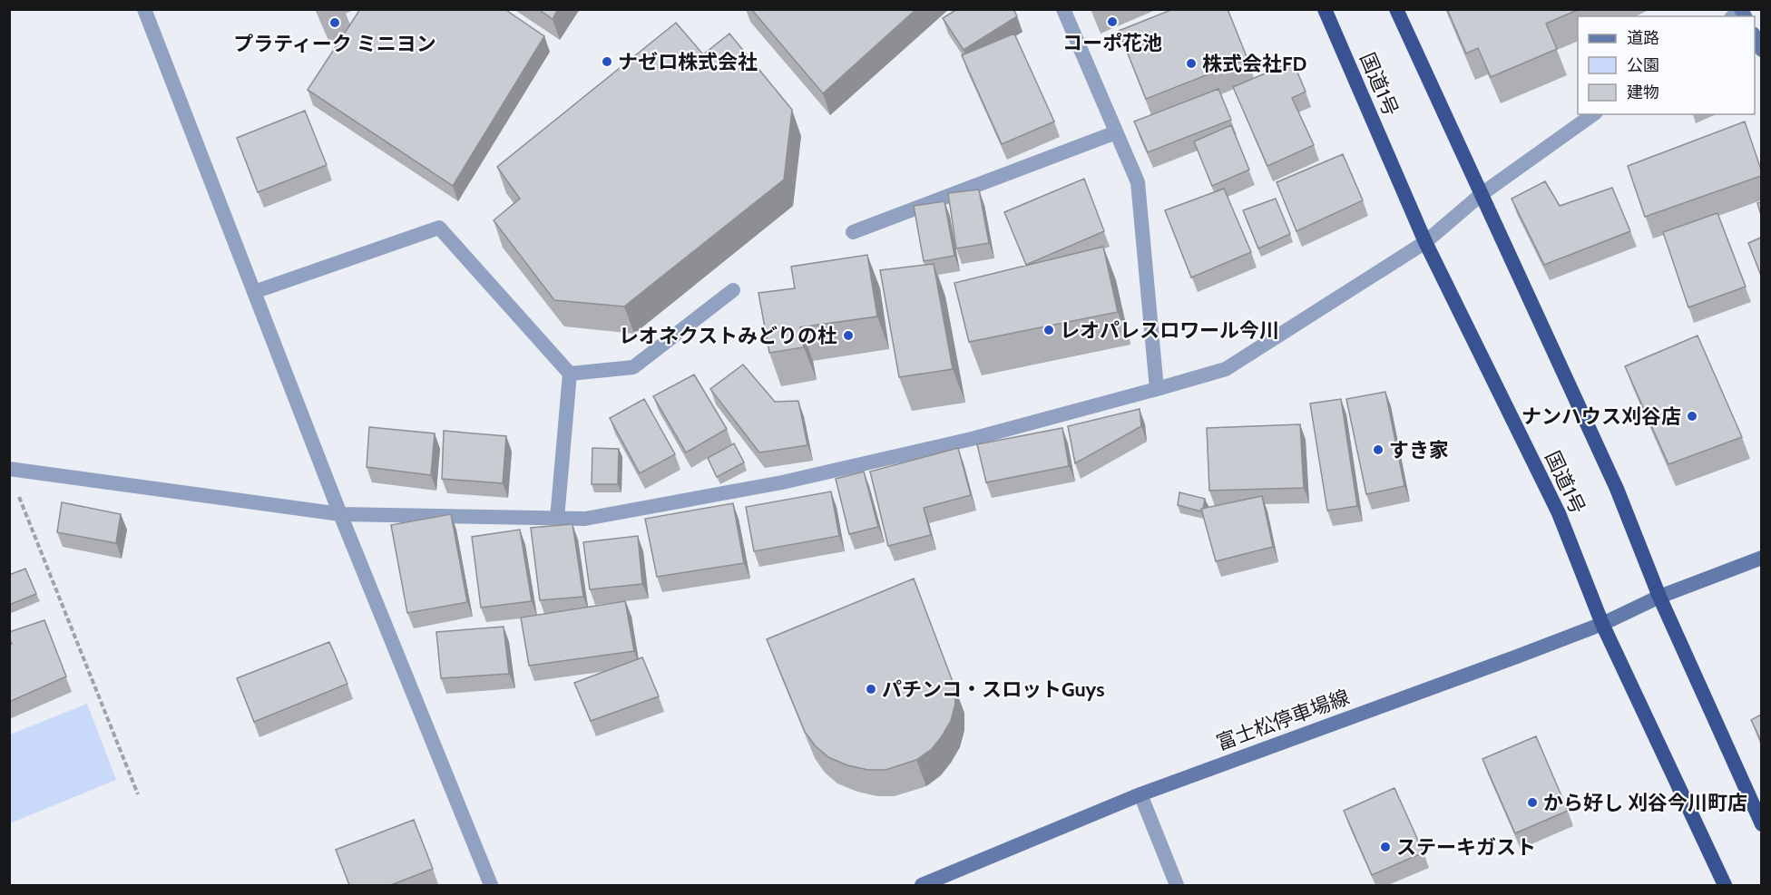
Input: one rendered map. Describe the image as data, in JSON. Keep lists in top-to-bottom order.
{
  "streets": {
    "highway": ["国道1号"],
    "main road": ["富士松停車場線"]
  },
  "crossings": [
    ["国道1号", "富士松停車場線"]
  ],
  "places": [
    "コーポ花池",
    "プラティーク ミニヨン",
    "ナゼロ株式会社",
    "株式会社FD",
    "レオパレスロワール今川",
    "レオネクストみどりの杜",
    "ナンハウス刈谷店",
    "すき家",
    "パチンコ・スロットGuys",
    "から好し 刈谷今川町店",
    "ステーキガスト"
  ],
  "legend": ["道路", "公園", "建物"]
}
